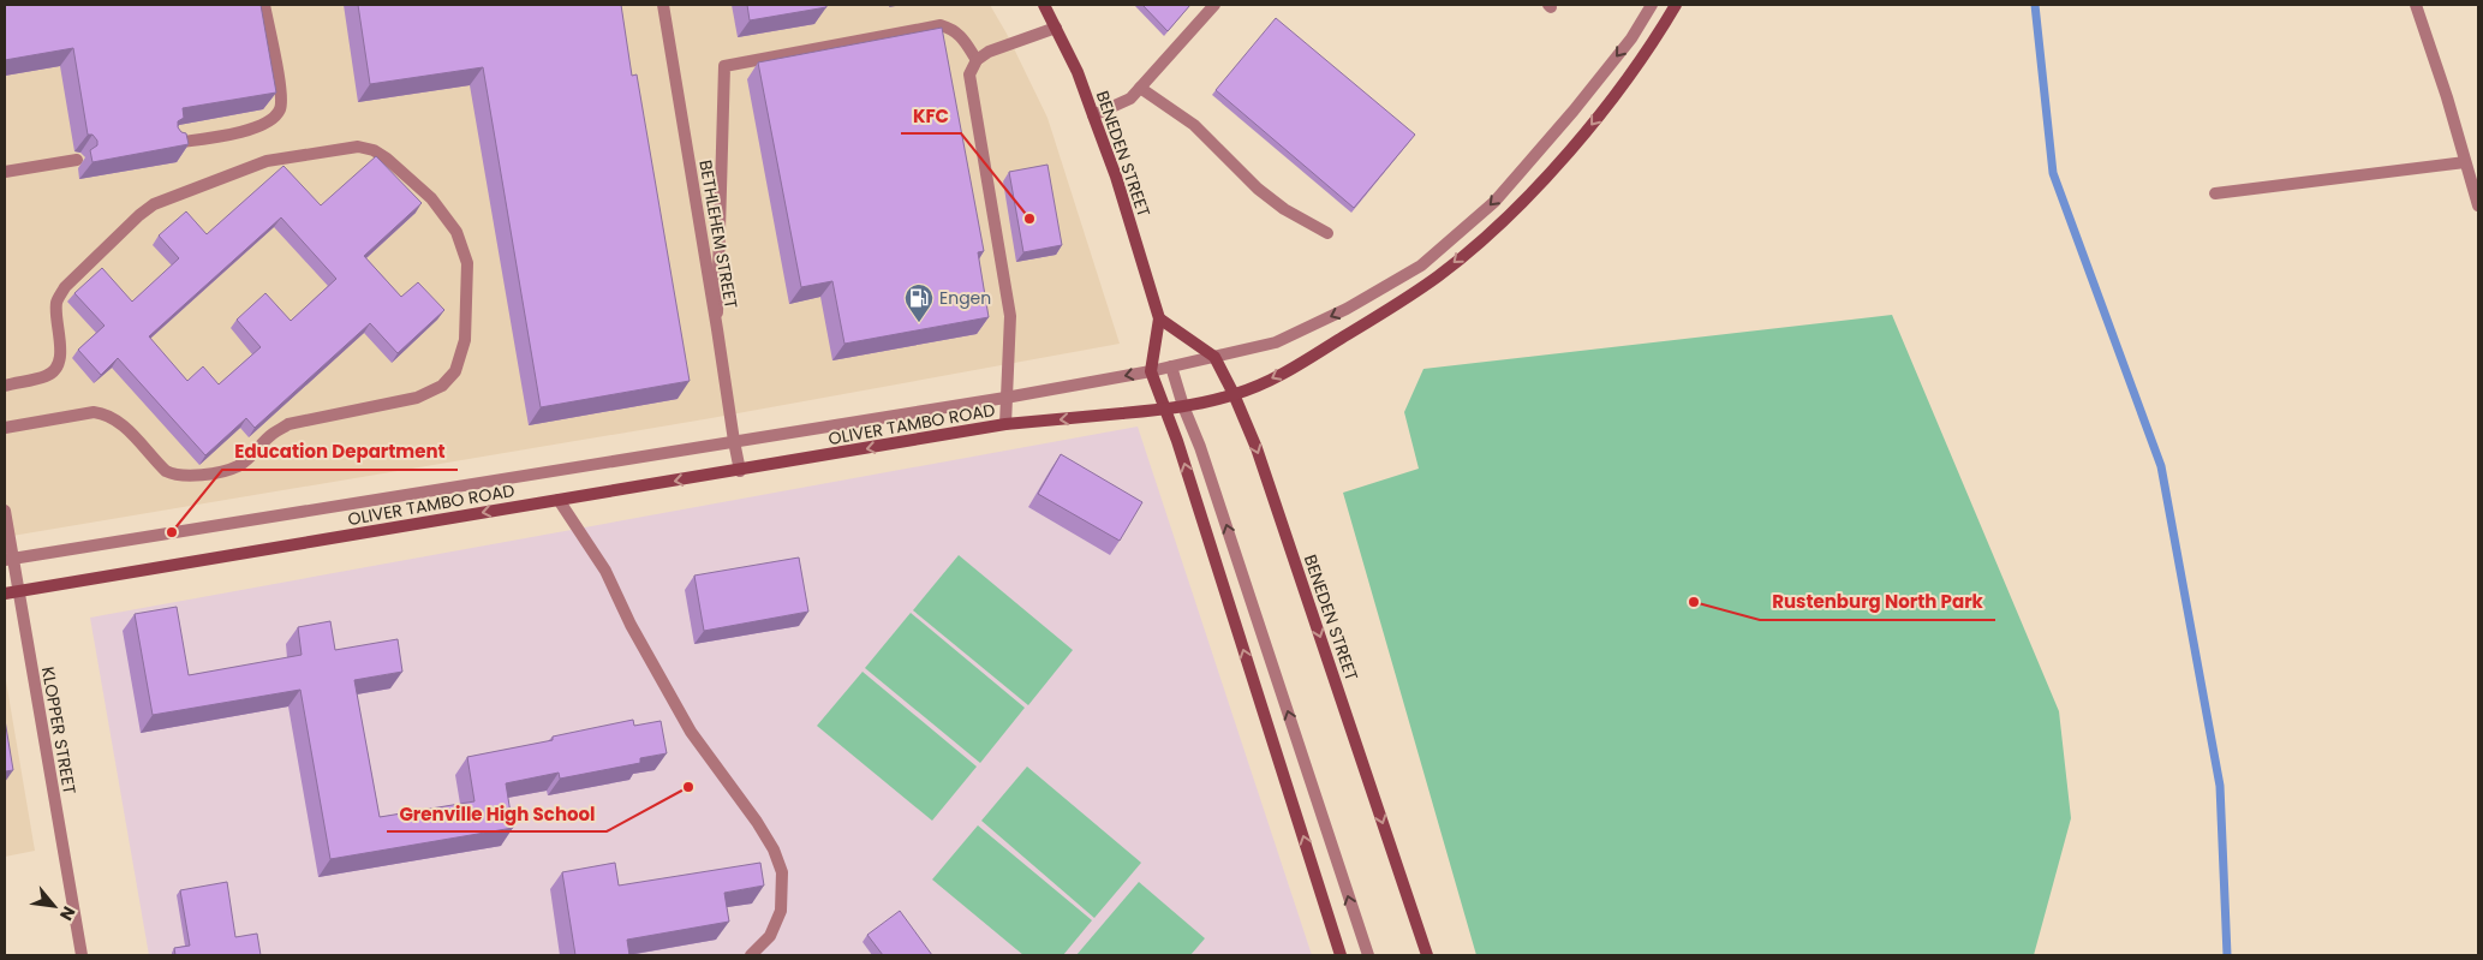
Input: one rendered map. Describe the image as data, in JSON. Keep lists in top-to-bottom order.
{
  "streets": {
    "main road": ["BENEDEN STREET", "OLIVER TAMBO ROAD"],
    "street": ["BETHLEHEM STREET", "KLOPPER STREET"]
  },
  "crossings": [
    ["BENEDEN STREET", "OLIVER TAMBO ROAD"],
    ["BETHLEHEM STREET", "OLIVER TAMBO ROAD"],
    ["OLIVER TAMBO ROAD", "KLOPPER STREET"]
  ],
  "one_way": ["OLIVER TAMBO ROAD"],
  "places": {
    "other": [
      "KFC",
      "Education Department",
      "Rustenburg North Park",
      "Grenville High School"
    ],
    "fuel station": ["Engen"]
  },
  "north": "bottom right"
}
